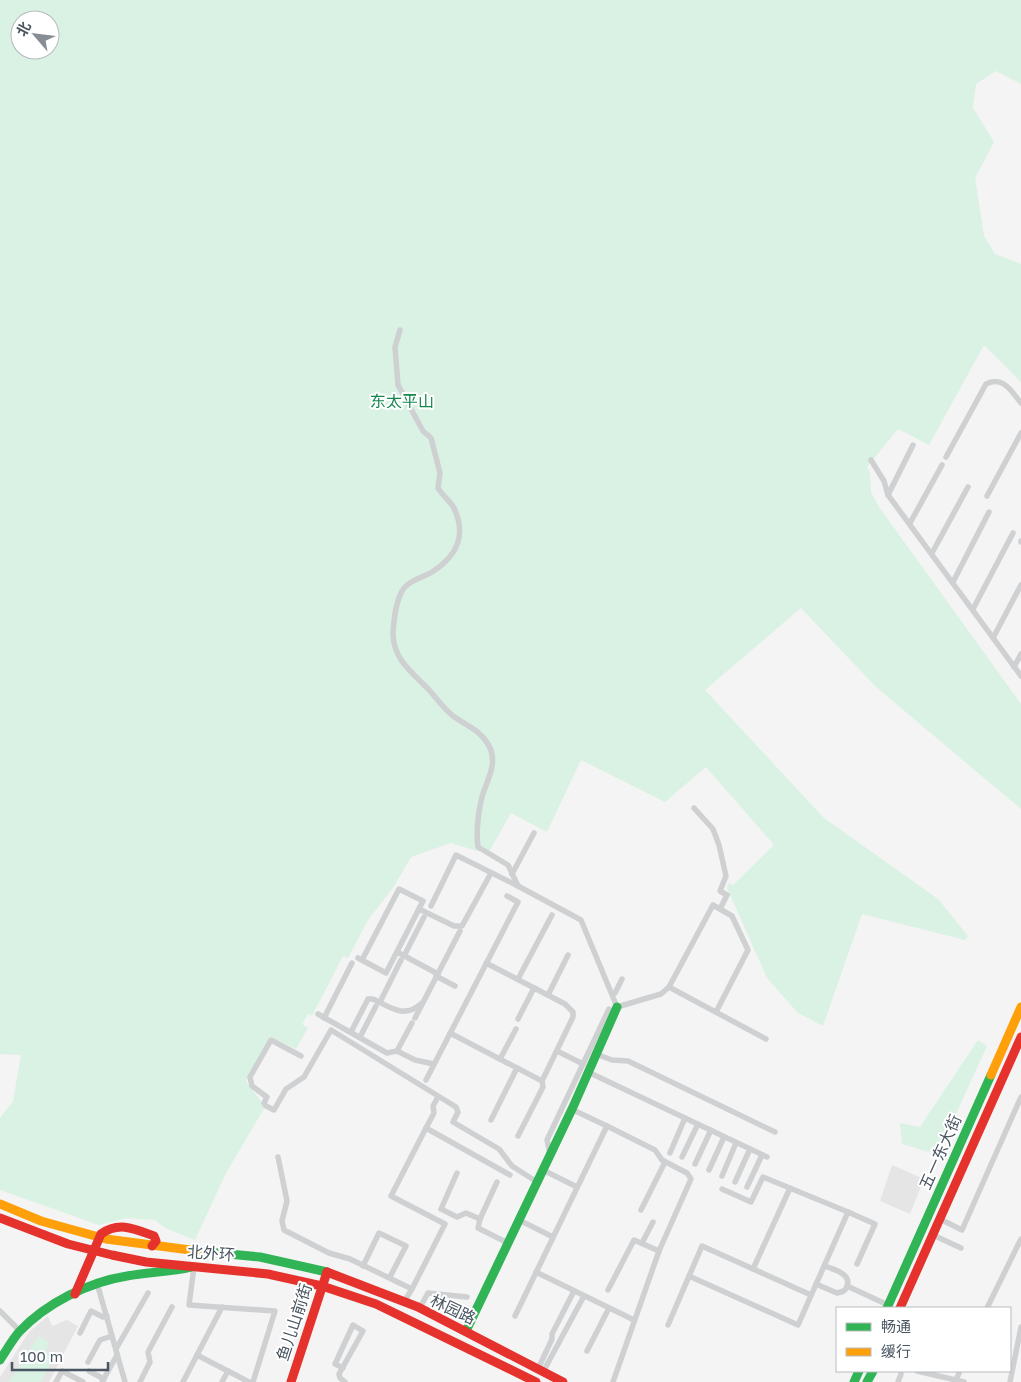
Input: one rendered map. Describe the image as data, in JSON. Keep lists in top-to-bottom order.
{
  "streets": {
    "main road": [
      "五一东大街",
      "北外环",
      "林园路",
      "鱼儿山前街"
    ]
  },
  "crossings": [
    ["北外环", "林园路"],
    ["北外环", "鱼儿山前街"],
    ["林园路", "鱼儿山前街"]
  ],
  "parks": ["东太平山"],
  "legend": ["畅通", "缓行"],
  "scale_bar": "100 m",
  "north": "top left"
}
